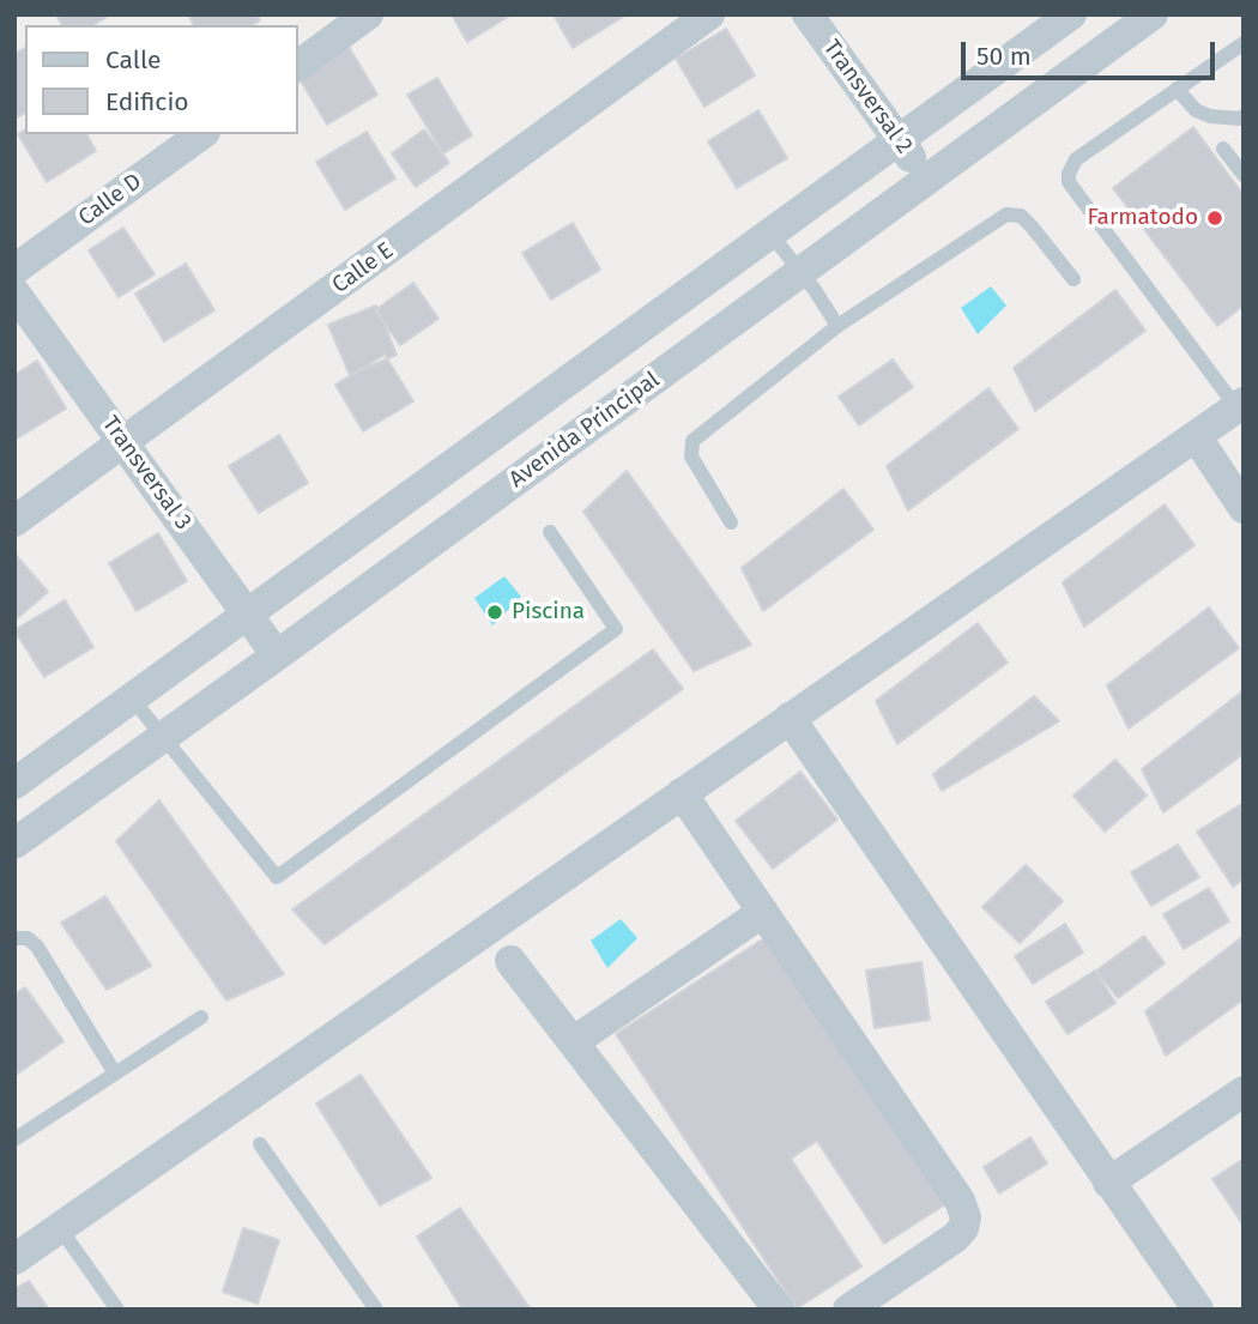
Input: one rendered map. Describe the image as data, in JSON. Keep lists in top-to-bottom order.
{
  "streets": {
    "street": [
      "Transversal 2",
      "Calle D",
      "Calle E",
      "Avenida Principal",
      "Transversal 3"
    ]
  },
  "crossings": [
    ["Transversal 2", "Avenida Principal"],
    ["Calle E", "Transversal 3"],
    ["Avenida Principal", "Transversal 3"]
  ],
  "places": ["Farmatodo", "Piscina"],
  "legend": ["Calle", "Edificio"],
  "scale_bar": "50 m"
}
